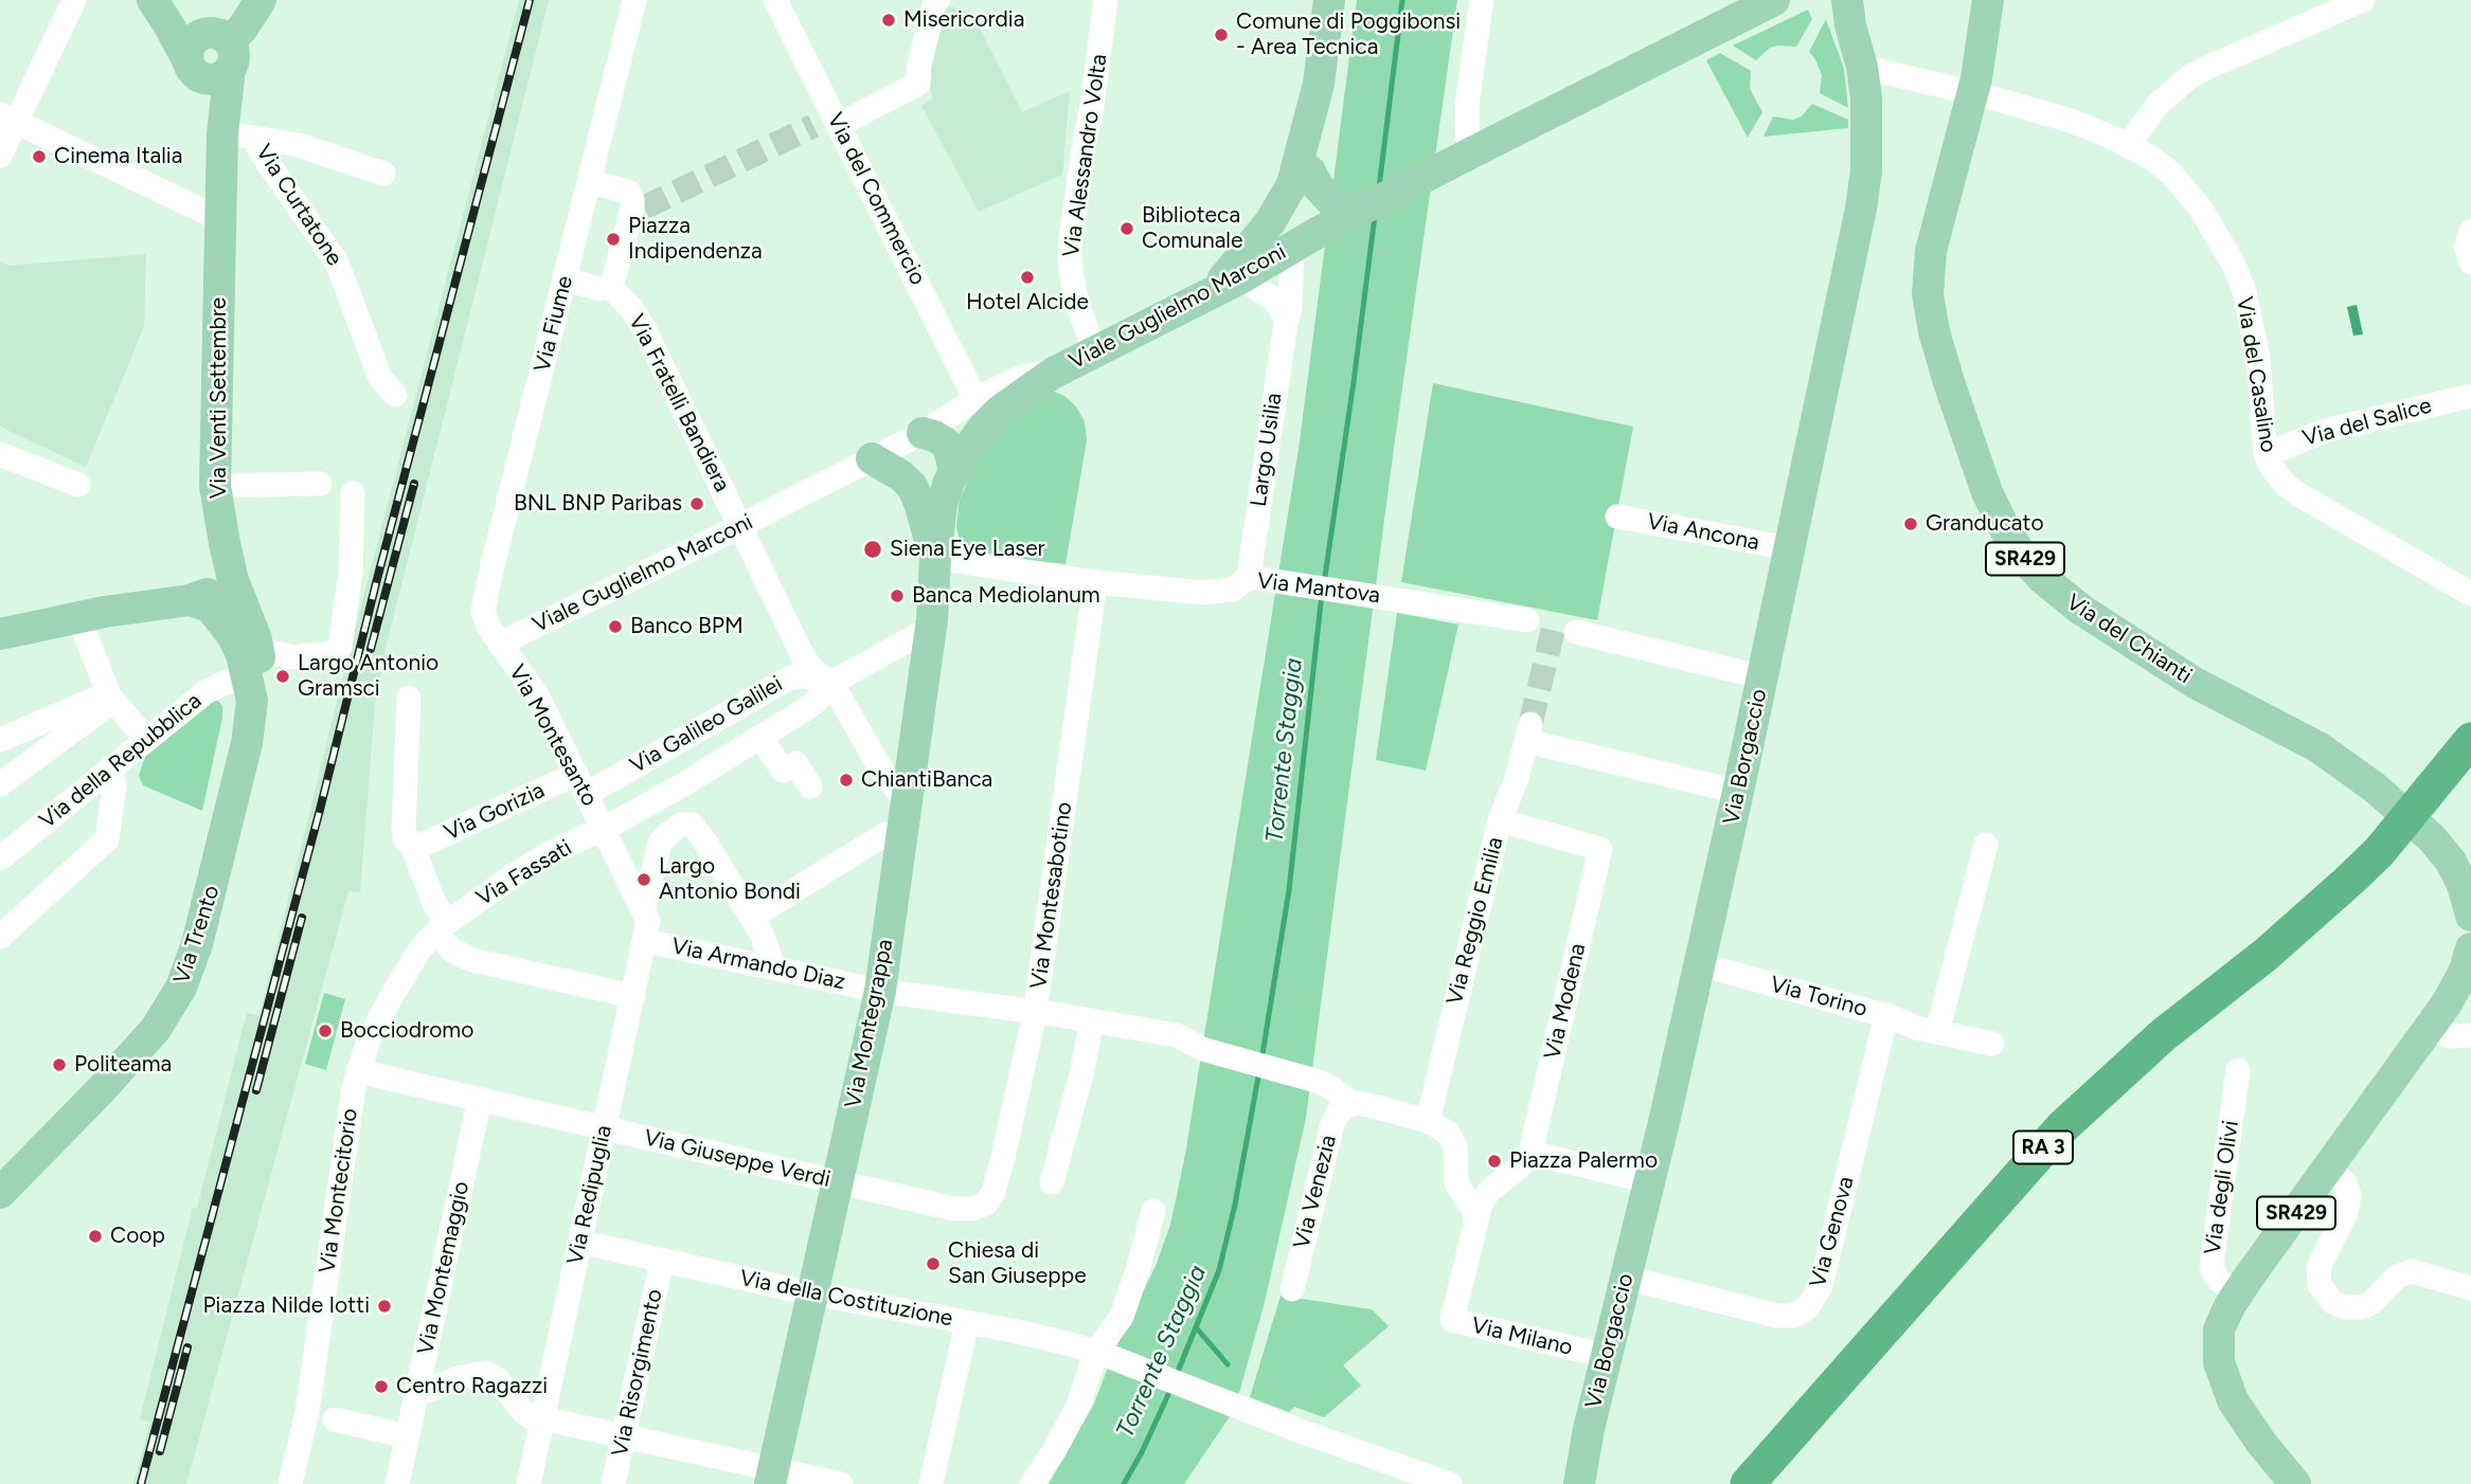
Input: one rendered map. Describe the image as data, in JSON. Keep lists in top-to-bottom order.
{
  "streets": {
    "highway": ["RA 3"],
    "main road": [
      "Viale Guglielmo Marconi",
      "Via Venti Settembre",
      "SR429",
      "Via del Chianti",
      "Via Borgaccio",
      "Via Trento",
      "Via Montegrappa"
    ],
    "street": [
      "Via Alessandro Volta",
      "Via del Commercio",
      "Via Curtatone",
      "Via Fiume",
      "Via del Casalino",
      "Via Fratelli Bandiera",
      "Via del Salice",
      "Largo Usilia",
      "Via Ancona",
      "Via Mantova",
      "Via Galileo Galilei",
      "Via Montesanto",
      "Via della Repubblica",
      "Via Gorizia",
      "Via Fassati",
      "Via Montesabotino",
      "Via Reggio Emilia",
      "Via Armando Diaz",
      "Via Torino",
      "Via Modena",
      "Via Giuseppe Verdi",
      "Via degli Olivi",
      "Via Montecitorio",
      "Via Venezia",
      "Via Redipuglia",
      "Via Genova",
      "Via Montemaggio",
      "Via della Costituzione",
      "Via Milano",
      "Via Risorgimento"
    ]
  },
  "crossings": [
    ["Via Alessandro Volta", "Viale Guglielmo Marconi"],
    ["Via del Commercio", "Viale Guglielmo Marconi"],
    ["Via Curtatone", "Via Venti Settembre"],
    ["Viale Guglielmo Marconi", "Via Fiume"],
    ["Viale Guglielmo Marconi", "Via Fratelli Bandiera"],
    ["Viale Guglielmo Marconi", "Largo Usilia"],
    ["Viale Guglielmo Marconi", "Via Mantova"],
    ["Viale Guglielmo Marconi", "Via Galileo Galilei"],
    ["Viale Guglielmo Marconi", "Via Montesanto"],
    ["Viale Guglielmo Marconi", "Via Montegrappa"],
    ["Via Fiume", "Via Montesanto"],
    ["Via del Casalino", "Via del Salice"],
    ["Via del Casalino", "Via del Chianti"],
    ["Via del Casalino", "Via Borgaccio"],
    ["Via Venti Settembre", "Via della Repubblica"],
    ["Via Venti Settembre", "Via Trento"],
    ["Via Fratelli Bandiera", "Via Mantova"],
    ["Via Fratelli Bandiera", "Via Galileo Galilei"],
    ["Via Fratelli Bandiera", "Via Montegrappa"],
    ["Largo Usilia", "Via Mantova"],
    ["Via Ancona", "Via Borgaccio"],
    ["SR429", "Via degli Olivi"],
    ["Via Mantova", "Via Galileo Galilei"],
    ["Via Mantova", "Via Montesabotino"],
    ["Via Mantova", "Via Montegrappa"],
    ["Via Galileo Galilei", "Via Montesanto"],
    ["Via Galileo Galilei", "Via Gorizia"],
    ["Via Galileo Galilei", "Via Fassati"],
    ["Via Galileo Galilei", "Via Montegrappa"],
    ["Via Montesanto", "Via Gorizia"],
    ["Via Montesanto", "Via Fassati"],
    ["Via Montesanto", "Via Redipuglia"],
    ["Via Borgaccio", "Via Reggio Emilia"],
    ["Via Borgaccio", "Via Torino"],
    ["Via Borgaccio", "Via Genova"],
    ["Via Borgaccio", "Via Milano"],
    ["Via della Repubblica", "Via Trento"],
    ["Via Fassati", "Via Montecitorio"],
    ["Via Montesabotino", "Via Armando Diaz"],
    ["Via Montesabotino", "Via Giuseppe Verdi"],
    ["Via Reggio Emilia", "Via Modena"],
    ["Via Armando Diaz", "Via Montegrappa"],
    ["Via Armando Diaz", "Via Venezia"],
    ["Via Armando Diaz", "Via Redipuglia"],
    ["Via Torino", "Via Genova"],
    ["Via Montegrappa", "Via Giuseppe Verdi"],
    ["Via Montegrappa", "Via della Costituzione"],
    ["Via Giuseppe Verdi", "Via Montecitorio"],
    ["Via Giuseppe Verdi", "Via Redipuglia"],
    ["Via Giuseppe Verdi", "Via Montemaggio"],
    ["Via Redipuglia", "Via della Costituzione"],
    ["Via della Costituzione", "Via Risorgimento"]
  ],
  "water": ["Torrente Staggia"],
  "places": [
    "Misericordia",
    "Comune di Poggibonsi - Area Tecnica",
    "Cinema Italia",
    "Biblioteca Comunale",
    "Piazza Indipendenza",
    "Hotel Alcide",
    "BNL BNP Paribas",
    "Granducato",
    "Siena Eye Laser",
    "Banca Mediolanum",
    "Banco BPM",
    "Largo Antonio Gramsci",
    "ChiantiBanca",
    "Largo Antonio Bondi",
    "Bocciodromo",
    "Politeama",
    "Piazza Palermo",
    "Coop",
    "Chiesa di San Giuseppe",
    "Piazza Nilde Iotti",
    "Centro Ragazzi"
  ]
}
